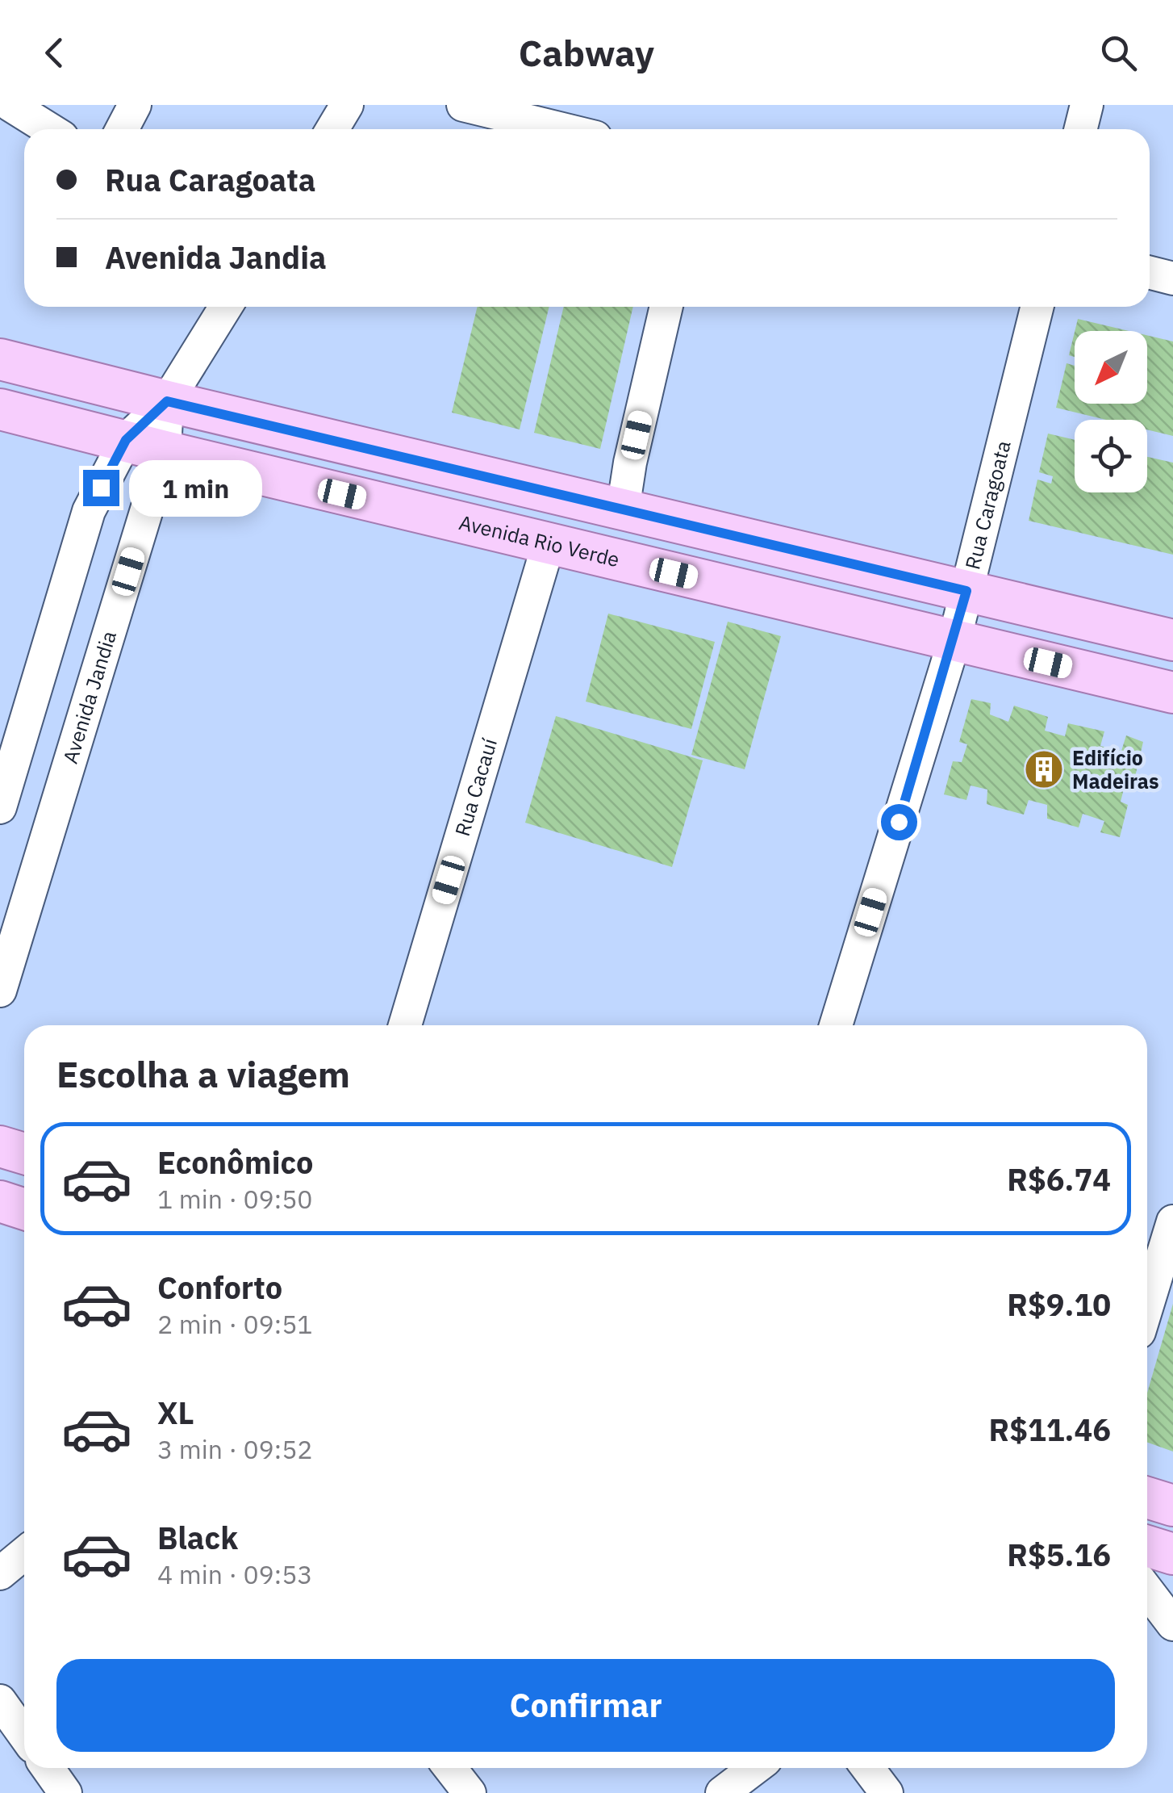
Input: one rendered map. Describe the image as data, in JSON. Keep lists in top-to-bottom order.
{
  "streets": {
    "main road": ["Avenida Rio Verde"],
    "street": ["Rua Caragoata", "Avenida Jandia", "Rua Cacauí"]
  },
  "crossings": [
    ["Rua Caragoata", "Avenida Rio Verde"],
    ["Avenida Rio Verde", "Avenida Jandia"],
    ["Avenida Rio Verde", "Rua Cacauí"]
  ],
  "places": {
    "building": ["Edifício Madeiras"]
  },
  "north": "bottom left",
  "page": {
    "header": "Cabway",
    "banner": ["Rua Caragoata", "Avenida Jandia"],
    "bubble": "1 min",
    "heading": "Escolha a viagem",
    "list": [
      {
        "name": "Econômico",
        "note": "1 min · 09:50",
        "value": "R$6.74"
      },
      {
        "name": "Conforto",
        "note": "2 min · 09:51",
        "value": "R$9.10"
      },
      {
        "name": "XL",
        "note": "3 min · 09:52",
        "value": "R$11.46"
      },
      {
        "name": "Black",
        "note": "4 min · 09:53",
        "value": "R$5.16"
      }
    ],
    "buttons": "Confirmar"
  }
}
